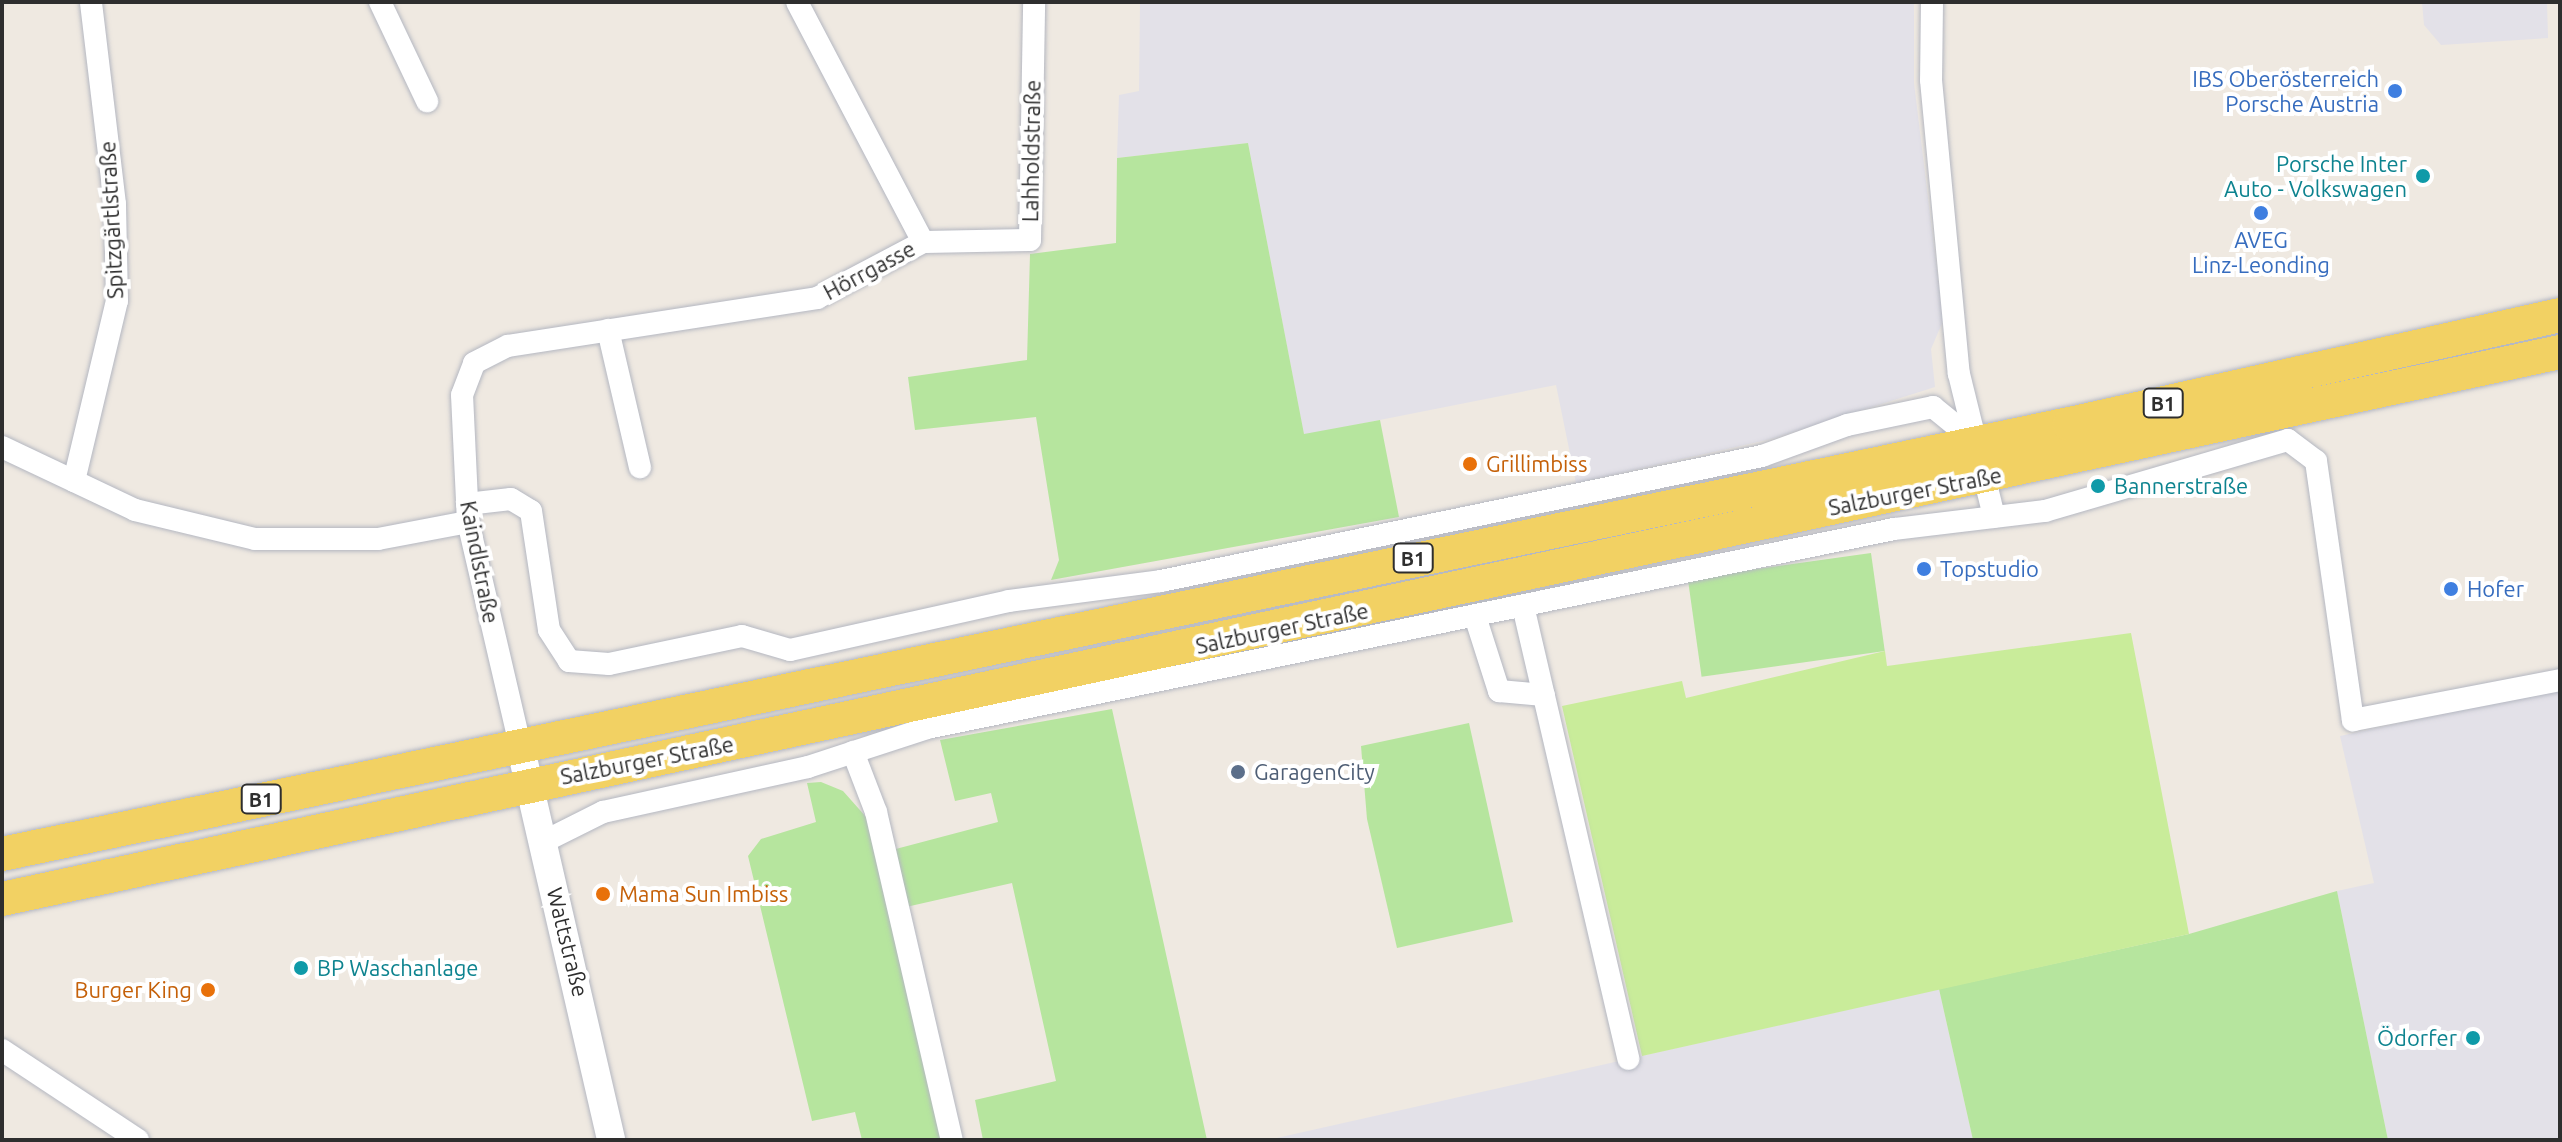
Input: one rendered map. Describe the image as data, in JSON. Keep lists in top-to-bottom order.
{
  "streets": {
    "main road": ["B1", "Salzburger Straße"],
    "street": [
      "Lahholdstraße",
      "Spitzgärtlstraße",
      "Hörrgasse",
      "Kaindlstraße",
      "Wattstraße"
    ]
  },
  "crossings": [
    ["Lahholdstraße", "Hörrgasse"],
    ["Hörrgasse", "Kaindlstraße"],
    ["Salzburger Straße", "Kaindlstraße"],
    ["Salzburger Straße", "Wattstraße"],
    ["Kaindlstraße", "Wattstraße"]
  ],
  "places": [
    "IBS Oberösterreich Porsche Austria",
    "Porsche Inter Auto - Volkswagen",
    "AVEG Linz-Leonding",
    "Grillimbiss",
    "Bannerstraße",
    "Topstudio",
    "Hofer",
    "GaragenCity",
    "Mama Sun Imbiss",
    "BP Waschanlage",
    "Burger King",
    "Ödorfer"
  ]
}
